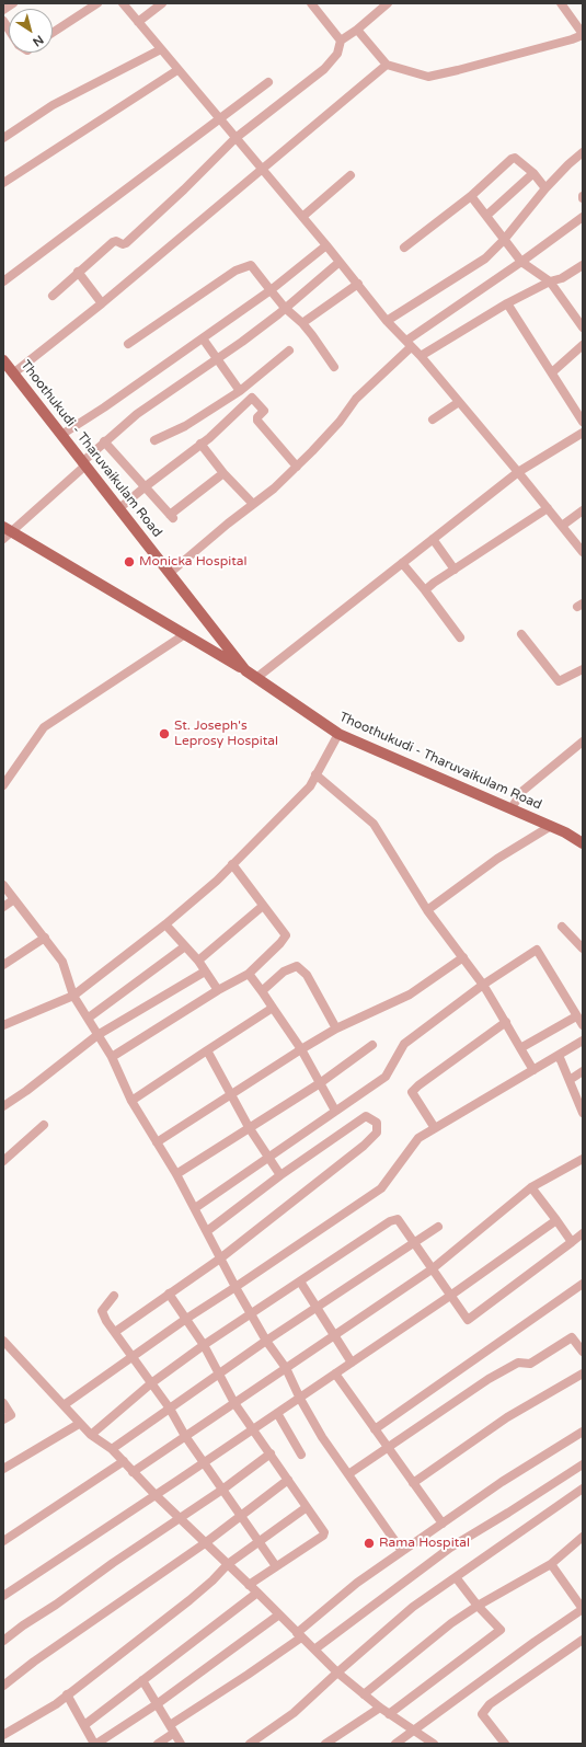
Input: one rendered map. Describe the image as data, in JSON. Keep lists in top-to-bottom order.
{
  "streets": {
    "main road": ["Thoothukudi - Tharuvaikulam Road"]
  },
  "places": ["Monicka Hospital", "St. Joseph's Leprosy Hospital", "Rama Hospital"],
  "north": "bottom right"
}
